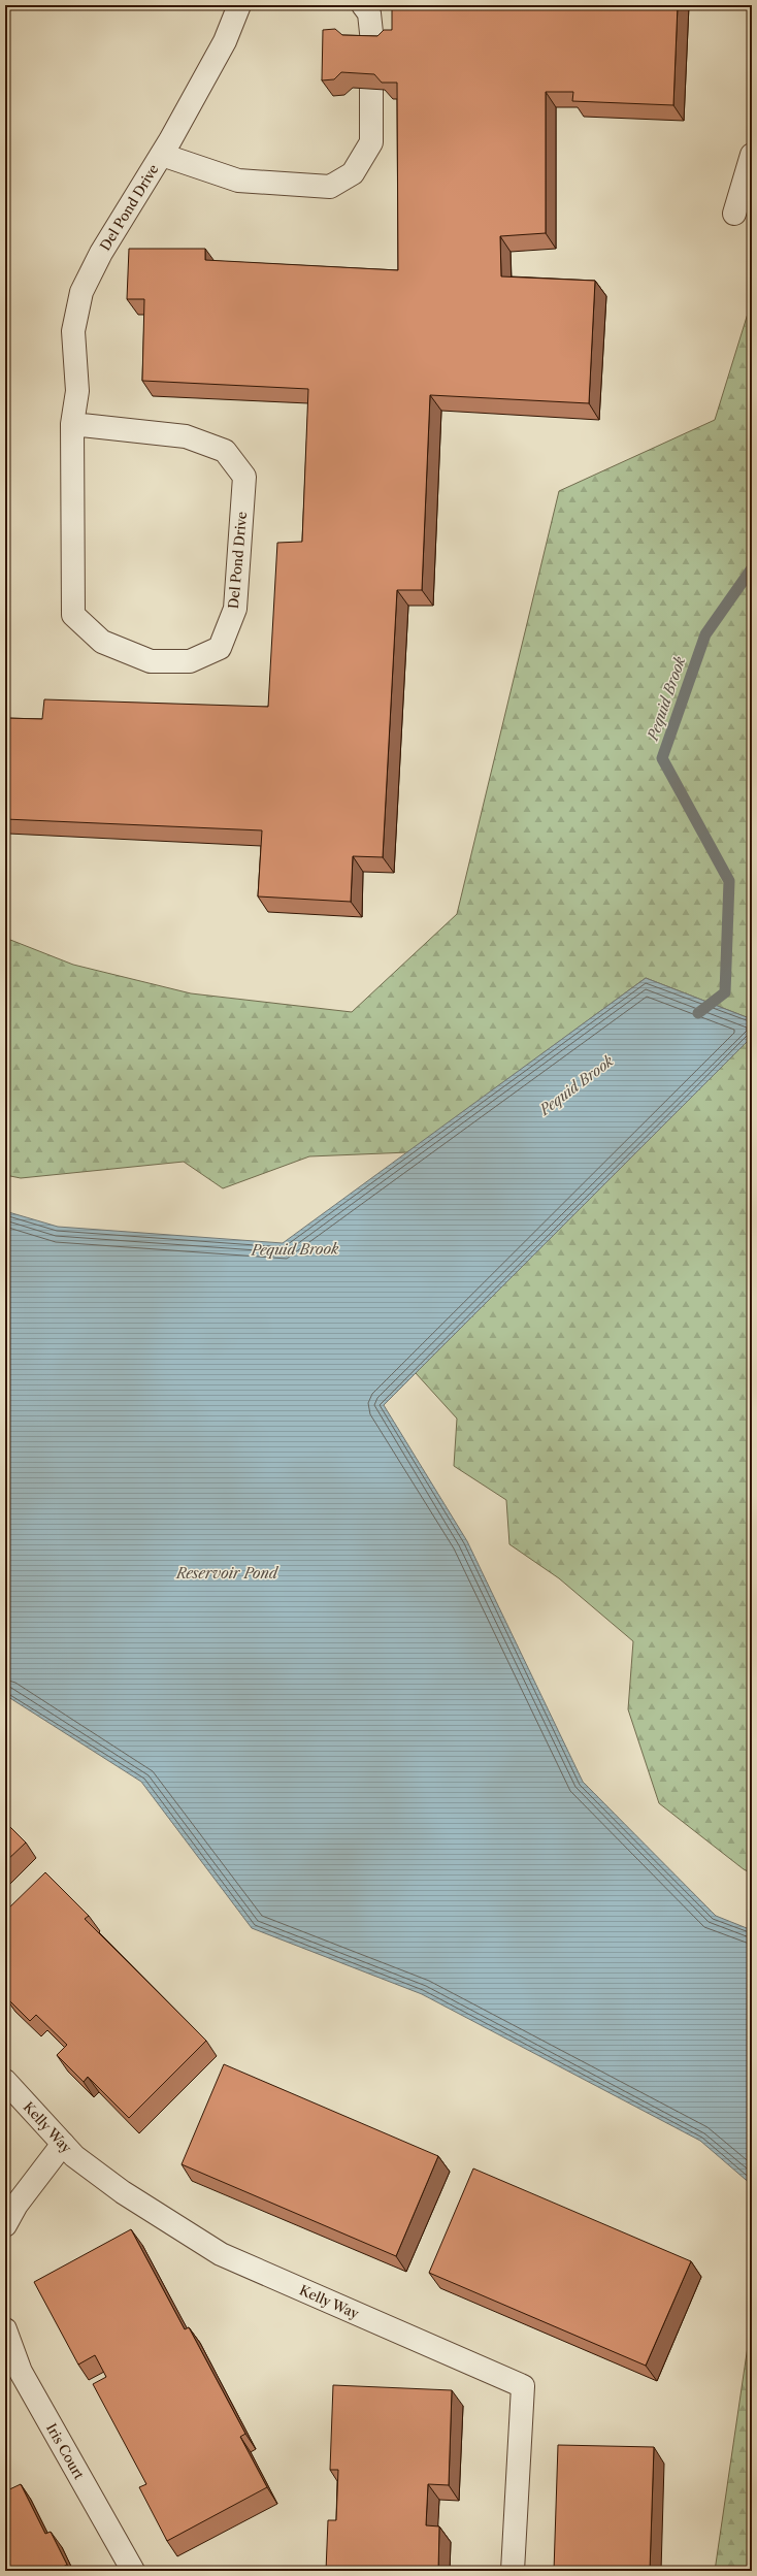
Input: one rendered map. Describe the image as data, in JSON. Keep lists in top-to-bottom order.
{
  "streets": {
    "street": ["Del Pond Drive", "Kelly Way", "Iris Court"]
  },
  "water": ["Pequid Brook", "Reservoir Pond"]
}
